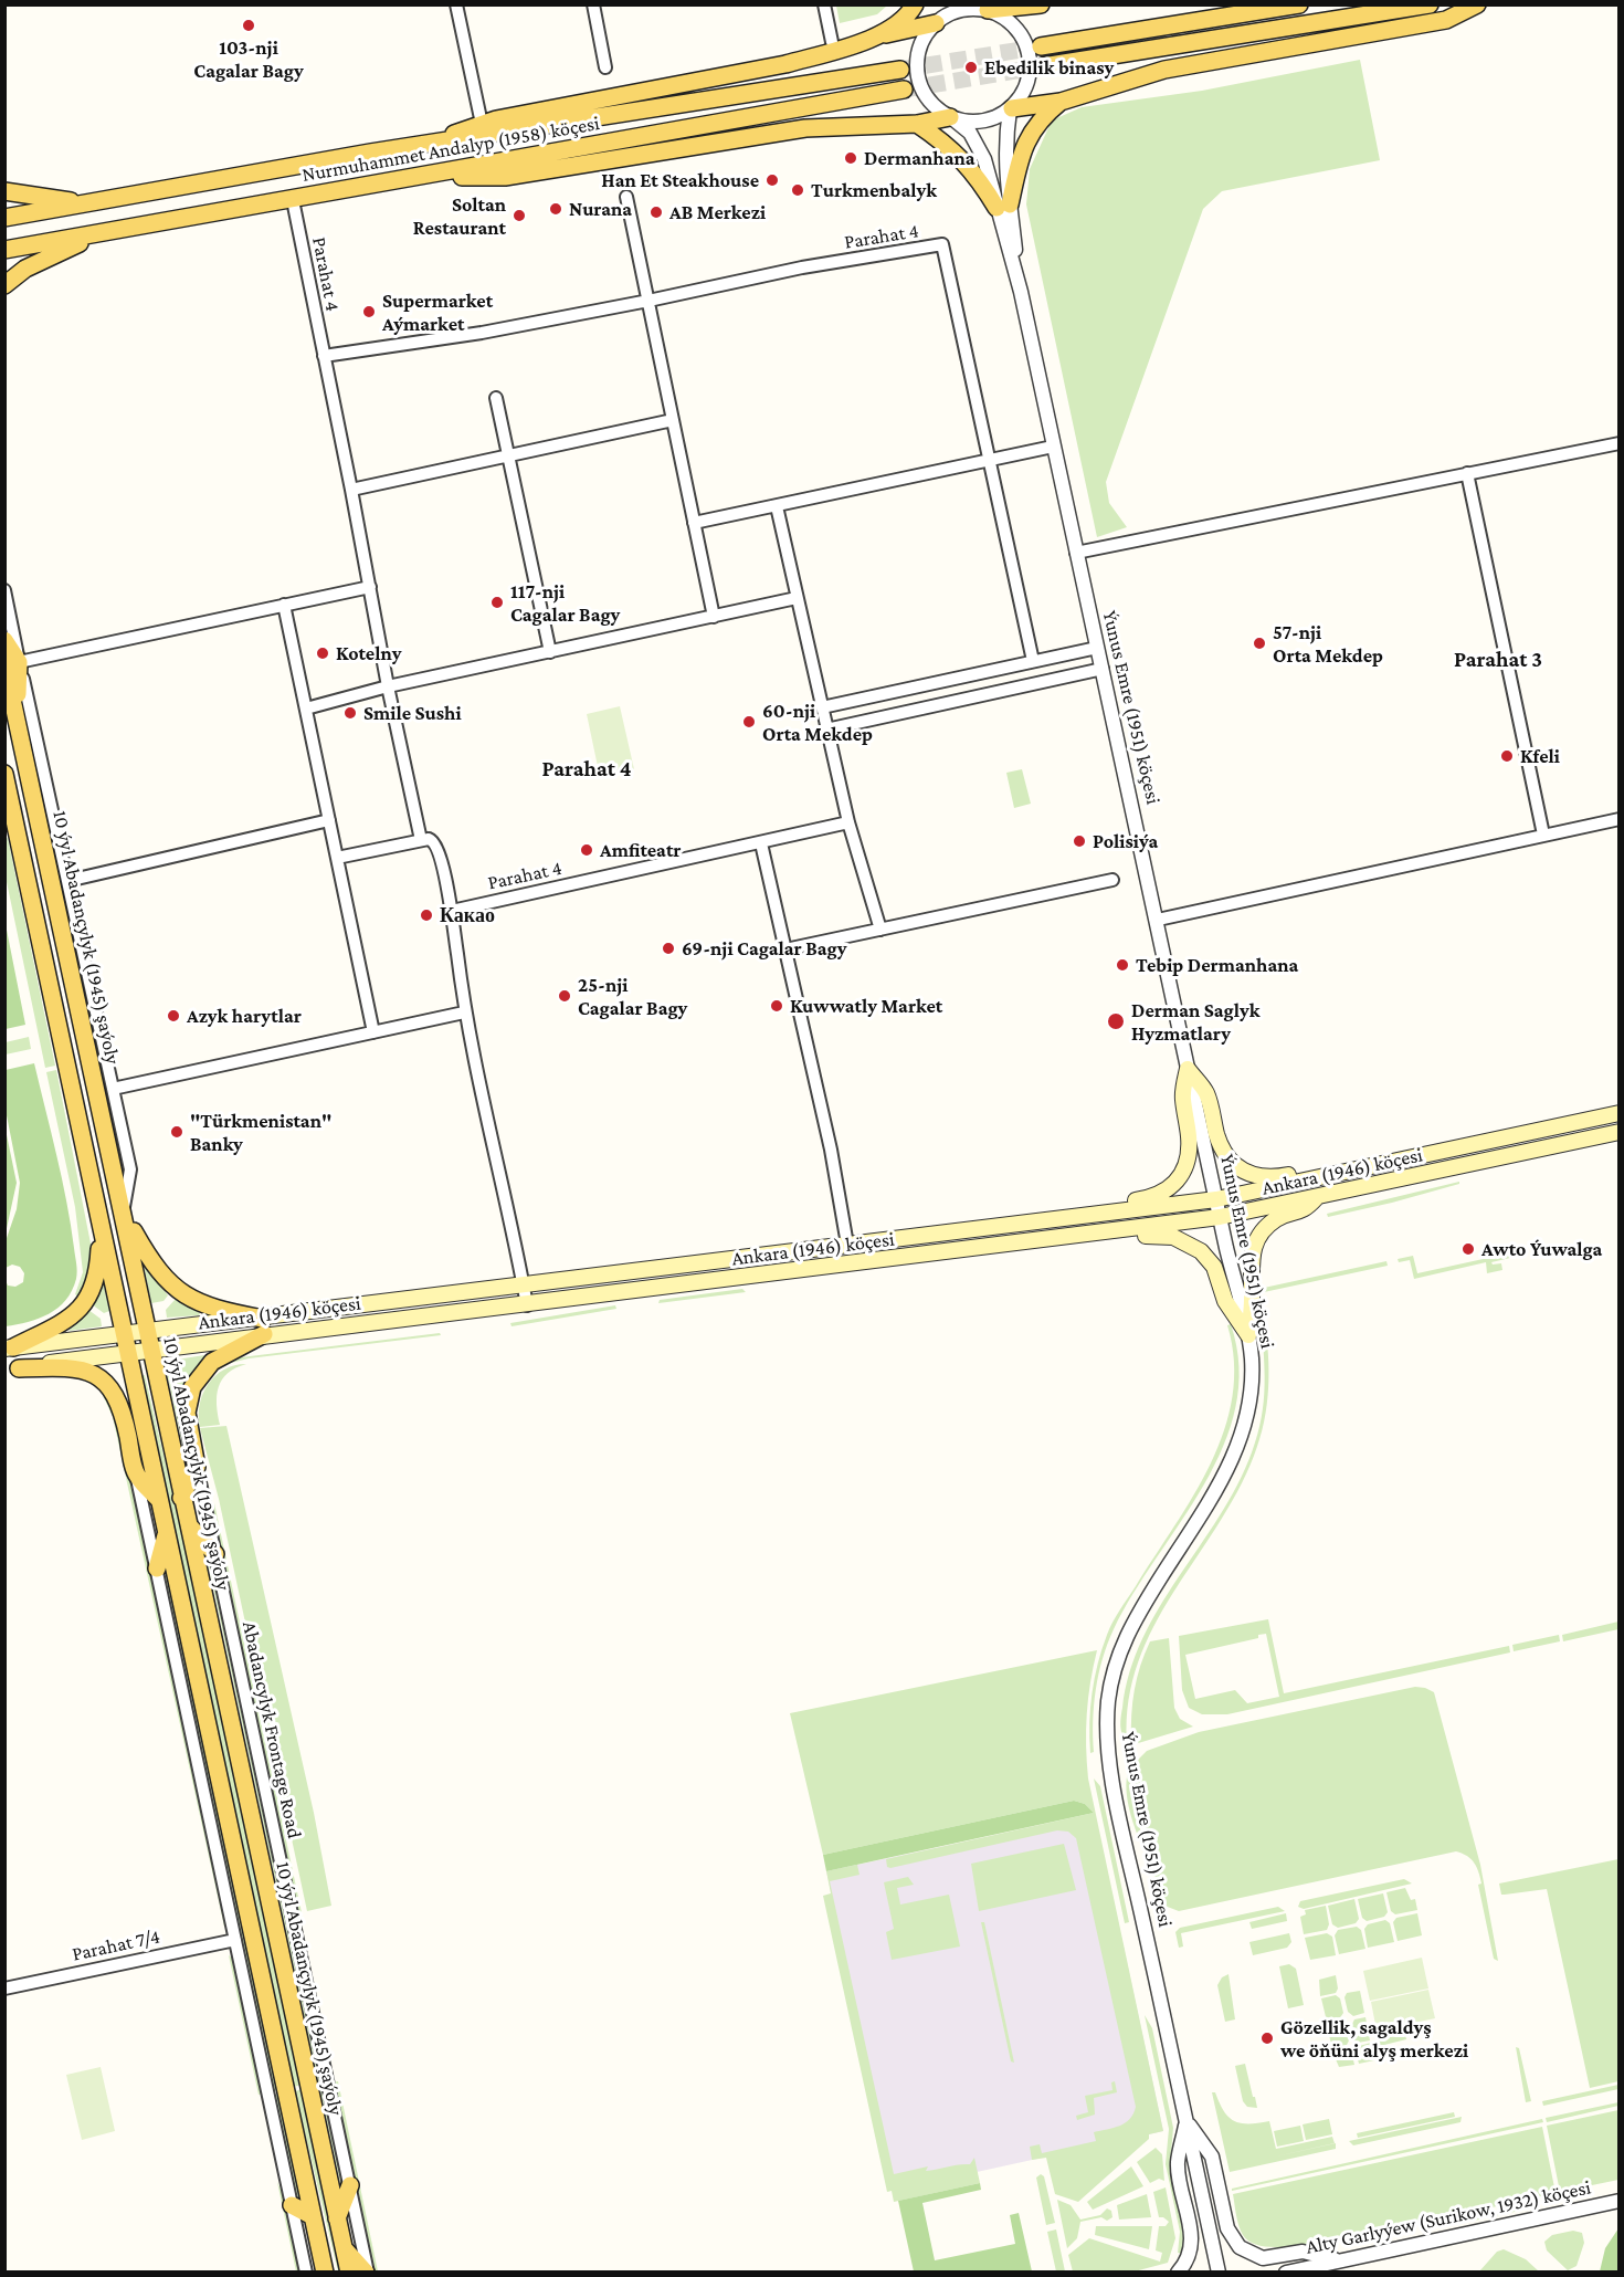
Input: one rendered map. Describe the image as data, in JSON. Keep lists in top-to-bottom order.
{
  "streets": {
    "main road": ["Nurmuhammet Andalyp (1958) köçesi", "10 ýyl Abadançylyk (1945) şaýoly", "Ankara (1946) köçesi"],
    "street": [
      "Parahat 4",
      "Ýunus Emre (1951) köçesi",
      "Abadancylyk Frontage Road",
      "Parahat 7/4",
      "Alty Garlyýew (Surikow, 1932) köçesi"
    ]
  },
  "crossings": [
    ["Nurmuhammet Andalyp (1958) köçesi", "Parahat 4"],
    ["Ýunus Emre (1951) köçesi", "Ankara (1946) köçesi"],
    ["10 ýyl Abadançylyk (1945) şaýoly", "Ankara (1946) köçesi"]
  ],
  "districts": ["Parahat 3", "Parahat 4"],
  "places": [
    "103-nji Cagalar Bagy",
    "Ebedilik binasy",
    "Dermanhana",
    "Han Et Steakhouse",
    "Turkmenbalyk",
    "Nurana",
    "AB Merkezi",
    "Soltan Restaurant",
    "Supermarket Aýmarket",
    "117-nji Cagalar Bagy",
    "57-nji Orta Mekdep",
    "Kotelny",
    "Smile Sushi",
    "60-nji Orta Mekdep",
    "Kfeli",
    "Polisiýa",
    "Amfiteatr",
    "Какао",
    "69-nji Cagalar Bagy",
    "Tebip Dermanhana",
    "25-nji Cagalar Bagy",
    "Kuwwatly Market",
    "Azyk harytlar",
    "Derman Saglyk Hyzmatlary",
    "\"Türkmenistan\" Banky",
    "Awto Ýuwalga",
    "Gözellik, sagaldyş we öňüni alyş merkezi"
  ]
}
